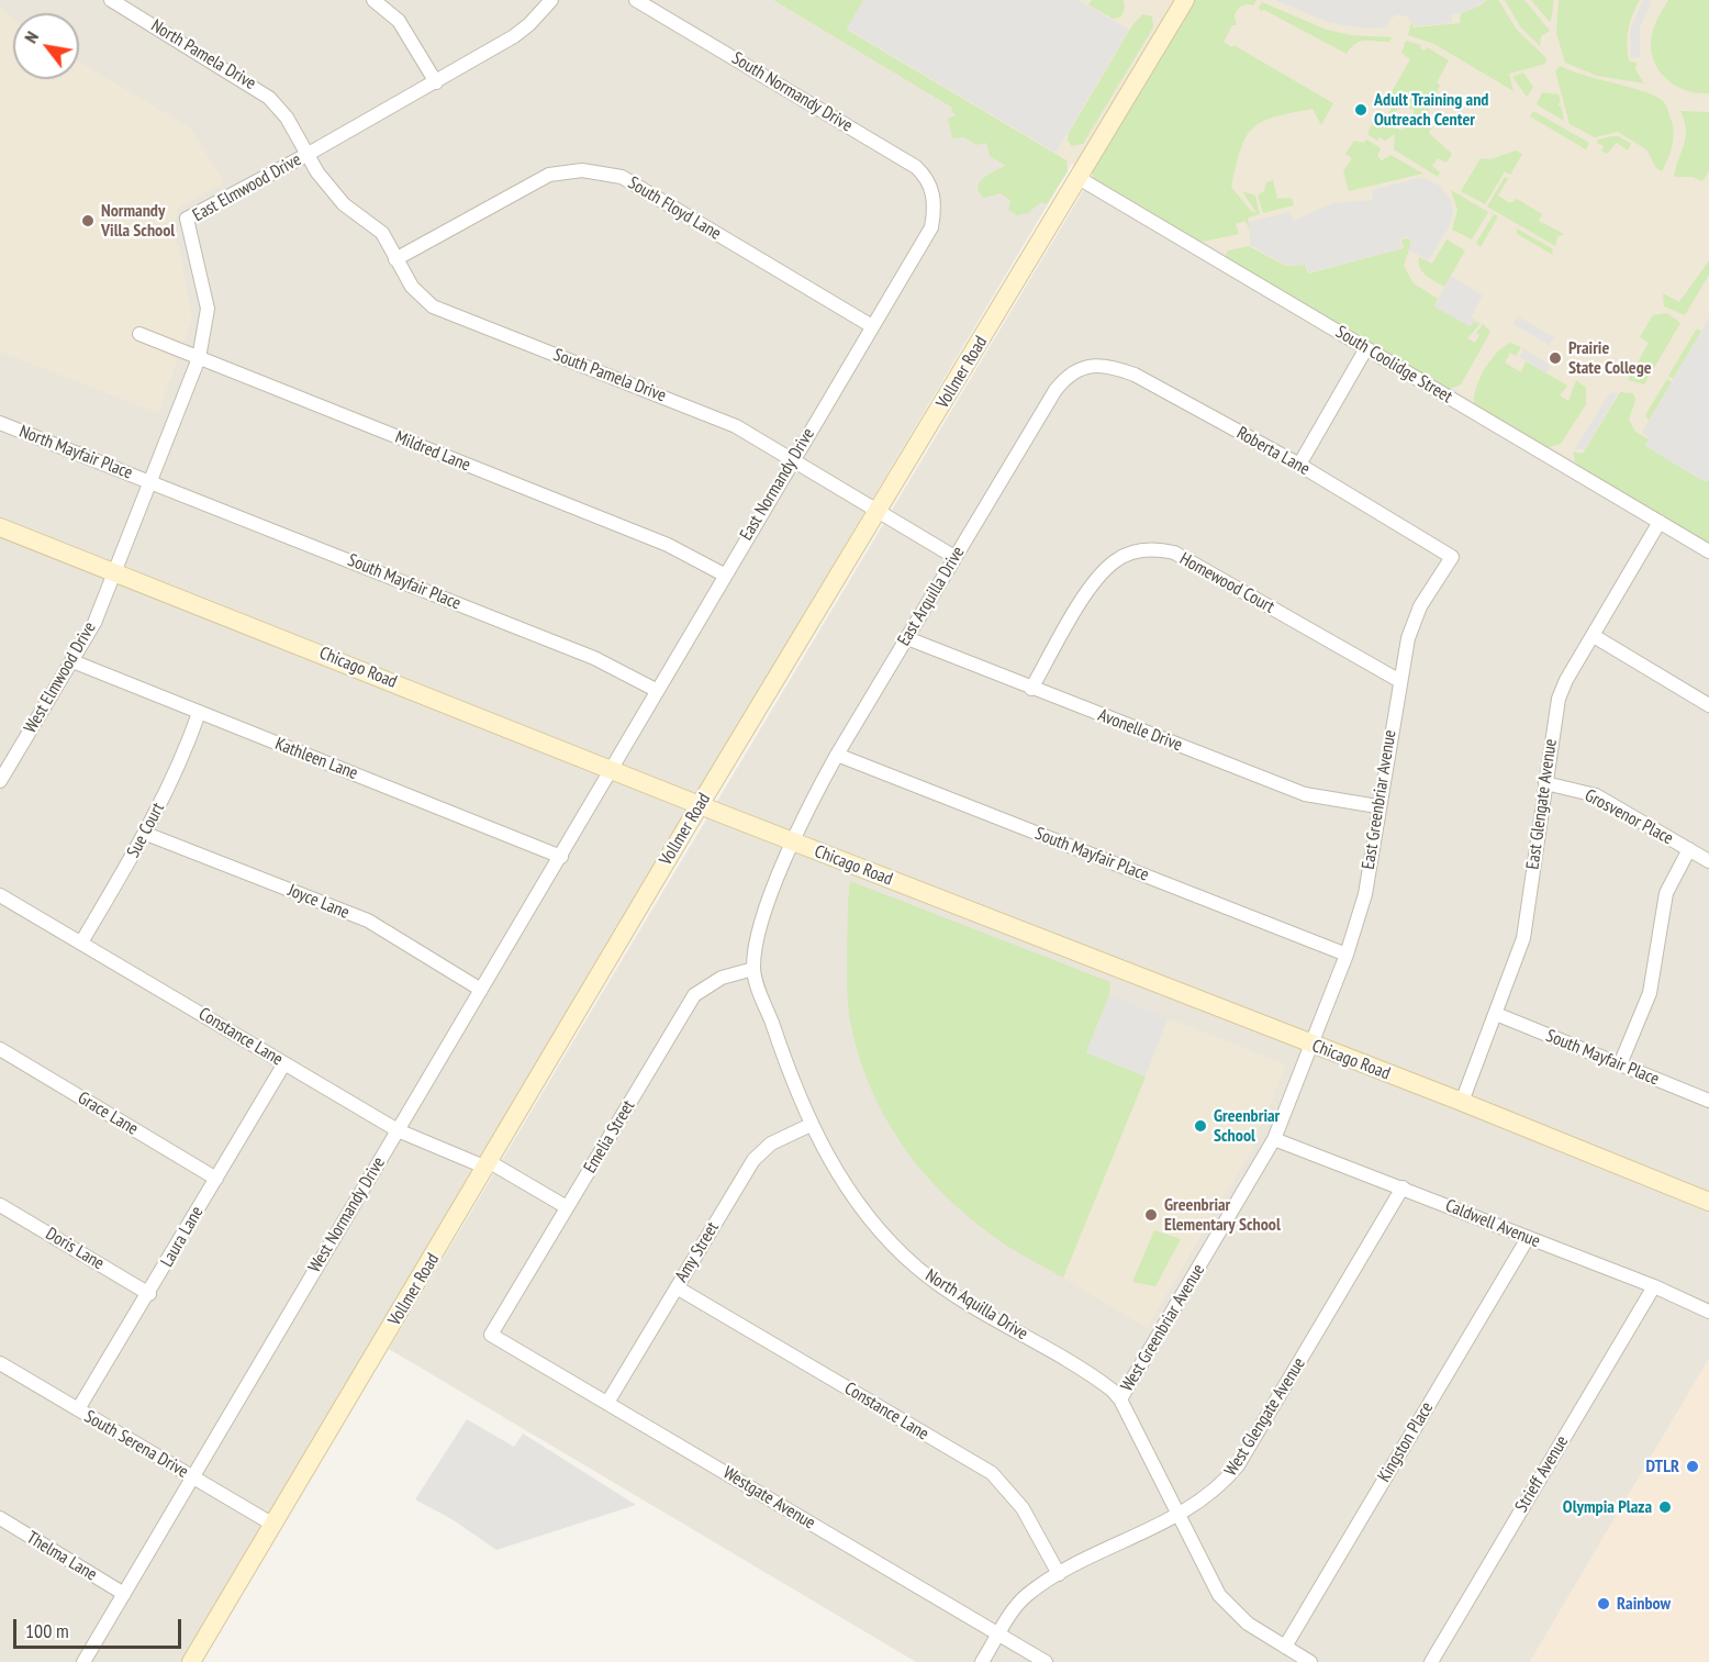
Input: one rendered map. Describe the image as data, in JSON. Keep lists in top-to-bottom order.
{
  "streets": {
    "main road": ["Vollmer Road", "Chicago Road"],
    "street": [
      "North Pamela Drive",
      "South Normandy Drive",
      "East Elmwood Drive",
      "South Floyd Lane",
      "South Coolidge Street",
      "South Pamela Drive",
      "Mildred Lane",
      "Roberta Lane",
      "North Mayfair Place",
      "East Normandy Drive",
      "South Mayfair Place",
      "Homewood Court",
      "East Arquilla Drive",
      "West Elmwood Drive",
      "Avonelle Drive",
      "Kathleen Lane",
      "East Greenbriar Avenue",
      "East Glengate Avenue",
      "Grosvenor Place",
      "Sue Court",
      "Joyce Lane",
      "Constance Lane",
      "Grace Lane",
      "Emelia Street",
      "West Normandy Drive",
      "Caldwell Avenue",
      "Laura Lane",
      "Doris Lane",
      "Amy Street",
      "North Aquilla Drive",
      "West Greenbriar Avenue",
      "West Glengate Avenue",
      "Kingston Place",
      "South Serena Drive",
      "Strieff Avenue",
      "Westgate Avenue",
      "Thelma Lane"
    ]
  },
  "crossings": [
    ["North Pamela Drive", "East Elmwood Drive"],
    ["North Pamela Drive", "South Pamela Drive"],
    ["South Normandy Drive", "East Normandy Drive"],
    ["East Elmwood Drive", "South Pamela Drive"],
    ["East Elmwood Drive", "Mildred Lane"],
    ["East Elmwood Drive", "North Mayfair Place"],
    ["East Elmwood Drive", "South Mayfair Place"],
    ["East Elmwood Drive", "Chicago Road"],
    ["East Elmwood Drive", "West Elmwood Drive"],
    ["South Floyd Lane", "South Pamela Drive"],
    ["South Floyd Lane", "East Normandy Drive"],
    ["South Coolidge Street", "Vollmer Road"],
    ["South Coolidge Street", "East Glengate Avenue"],
    ["Vollmer Road", "South Pamela Drive"],
    ["Vollmer Road", "Chicago Road"],
    ["Vollmer Road", "Constance Lane"],
    ["Vollmer Road", "South Serena Drive"],
    ["South Pamela Drive", "East Normandy Drive"],
    ["South Pamela Drive", "East Arquilla Drive"],
    ["Mildred Lane", "East Normandy Drive"],
    ["Roberta Lane", "East Arquilla Drive"],
    ["Roberta Lane", "East Greenbriar Avenue"],
    ["North Mayfair Place", "South Mayfair Place"],
    ["East Normandy Drive", "South Mayfair Place"],
    ["East Normandy Drive", "Chicago Road"],
    ["East Normandy Drive", "West Normandy Drive"],
    ["South Mayfair Place", "East Arquilla Drive"],
    ["South Mayfair Place", "East Greenbriar Avenue"],
    ["South Mayfair Place", "East Glengate Avenue"],
    ["Homewood Court", "Avonelle Drive"],
    ["Homewood Court", "East Greenbriar Avenue"],
    ["East Arquilla Drive", "Chicago Road"],
    ["East Arquilla Drive", "Avonelle Drive"],
    ["East Arquilla Drive", "North Aquilla Drive"],
    ["Chicago Road", "West Elmwood Drive"],
    ["Chicago Road", "East Greenbriar Avenue"],
    ["Chicago Road", "East Glengate Avenue"],
    ["Chicago Road", "West Normandy Drive"],
    ["Chicago Road", "North Aquilla Drive"],
    ["Chicago Road", "West Greenbriar Avenue"],
    ["West Elmwood Drive", "Kathleen Lane"],
    ["Avonelle Drive", "East Greenbriar Avenue"],
    ["Kathleen Lane", "Sue Court"],
    ["Kathleen Lane", "West Normandy Drive"],
    ["East Greenbriar Avenue", "West Greenbriar Avenue"],
    ["East Glengate Avenue", "Grosvenor Place"],
    ["Sue Court", "Joyce Lane"],
    ["Sue Court", "Constance Lane"],
    ["Joyce Lane", "West Normandy Drive"],
    ["Constance Lane", "Emelia Street"],
    ["Constance Lane", "West Normandy Drive"],
    ["Constance Lane", "Laura Lane"],
    ["Constance Lane", "Amy Street"],
    ["Constance Lane", "West Glengate Avenue"],
    ["Grace Lane", "Laura Lane"],
    ["Emelia Street", "North Aquilla Drive"],
    ["Emelia Street", "Westgate Avenue"],
    ["West Normandy Drive", "South Serena Drive"],
    ["West Normandy Drive", "Thelma Lane"],
    ["Caldwell Avenue", "West Greenbriar Avenue"],
    ["Caldwell Avenue", "West Glengate Avenue"],
    ["Caldwell Avenue", "Kingston Place"],
    ["Caldwell Avenue", "Strieff Avenue"],
    ["Laura Lane", "Doris Lane"],
    ["Laura Lane", "South Serena Drive"],
    ["Amy Street", "North Aquilla Drive"],
    ["Amy Street", "Westgate Avenue"],
    ["North Aquilla Drive", "West Greenbriar Avenue"],
    ["North Aquilla Drive", "West Glengate Avenue"],
    ["North Aquilla Drive", "Kingston Place"],
    ["West Glengate Avenue", "Westgate Avenue"]
  ],
  "places": [
    "Adult Training and Outreach Center",
    "Normandy Villa School",
    "Prairie State College",
    "Greenbriar School",
    "Greenbriar Elementary School",
    "DTLR",
    "Olympia Plaza",
    "Rainbow"
  ],
  "scale_bar": "100 m",
  "north": "top left"
}
